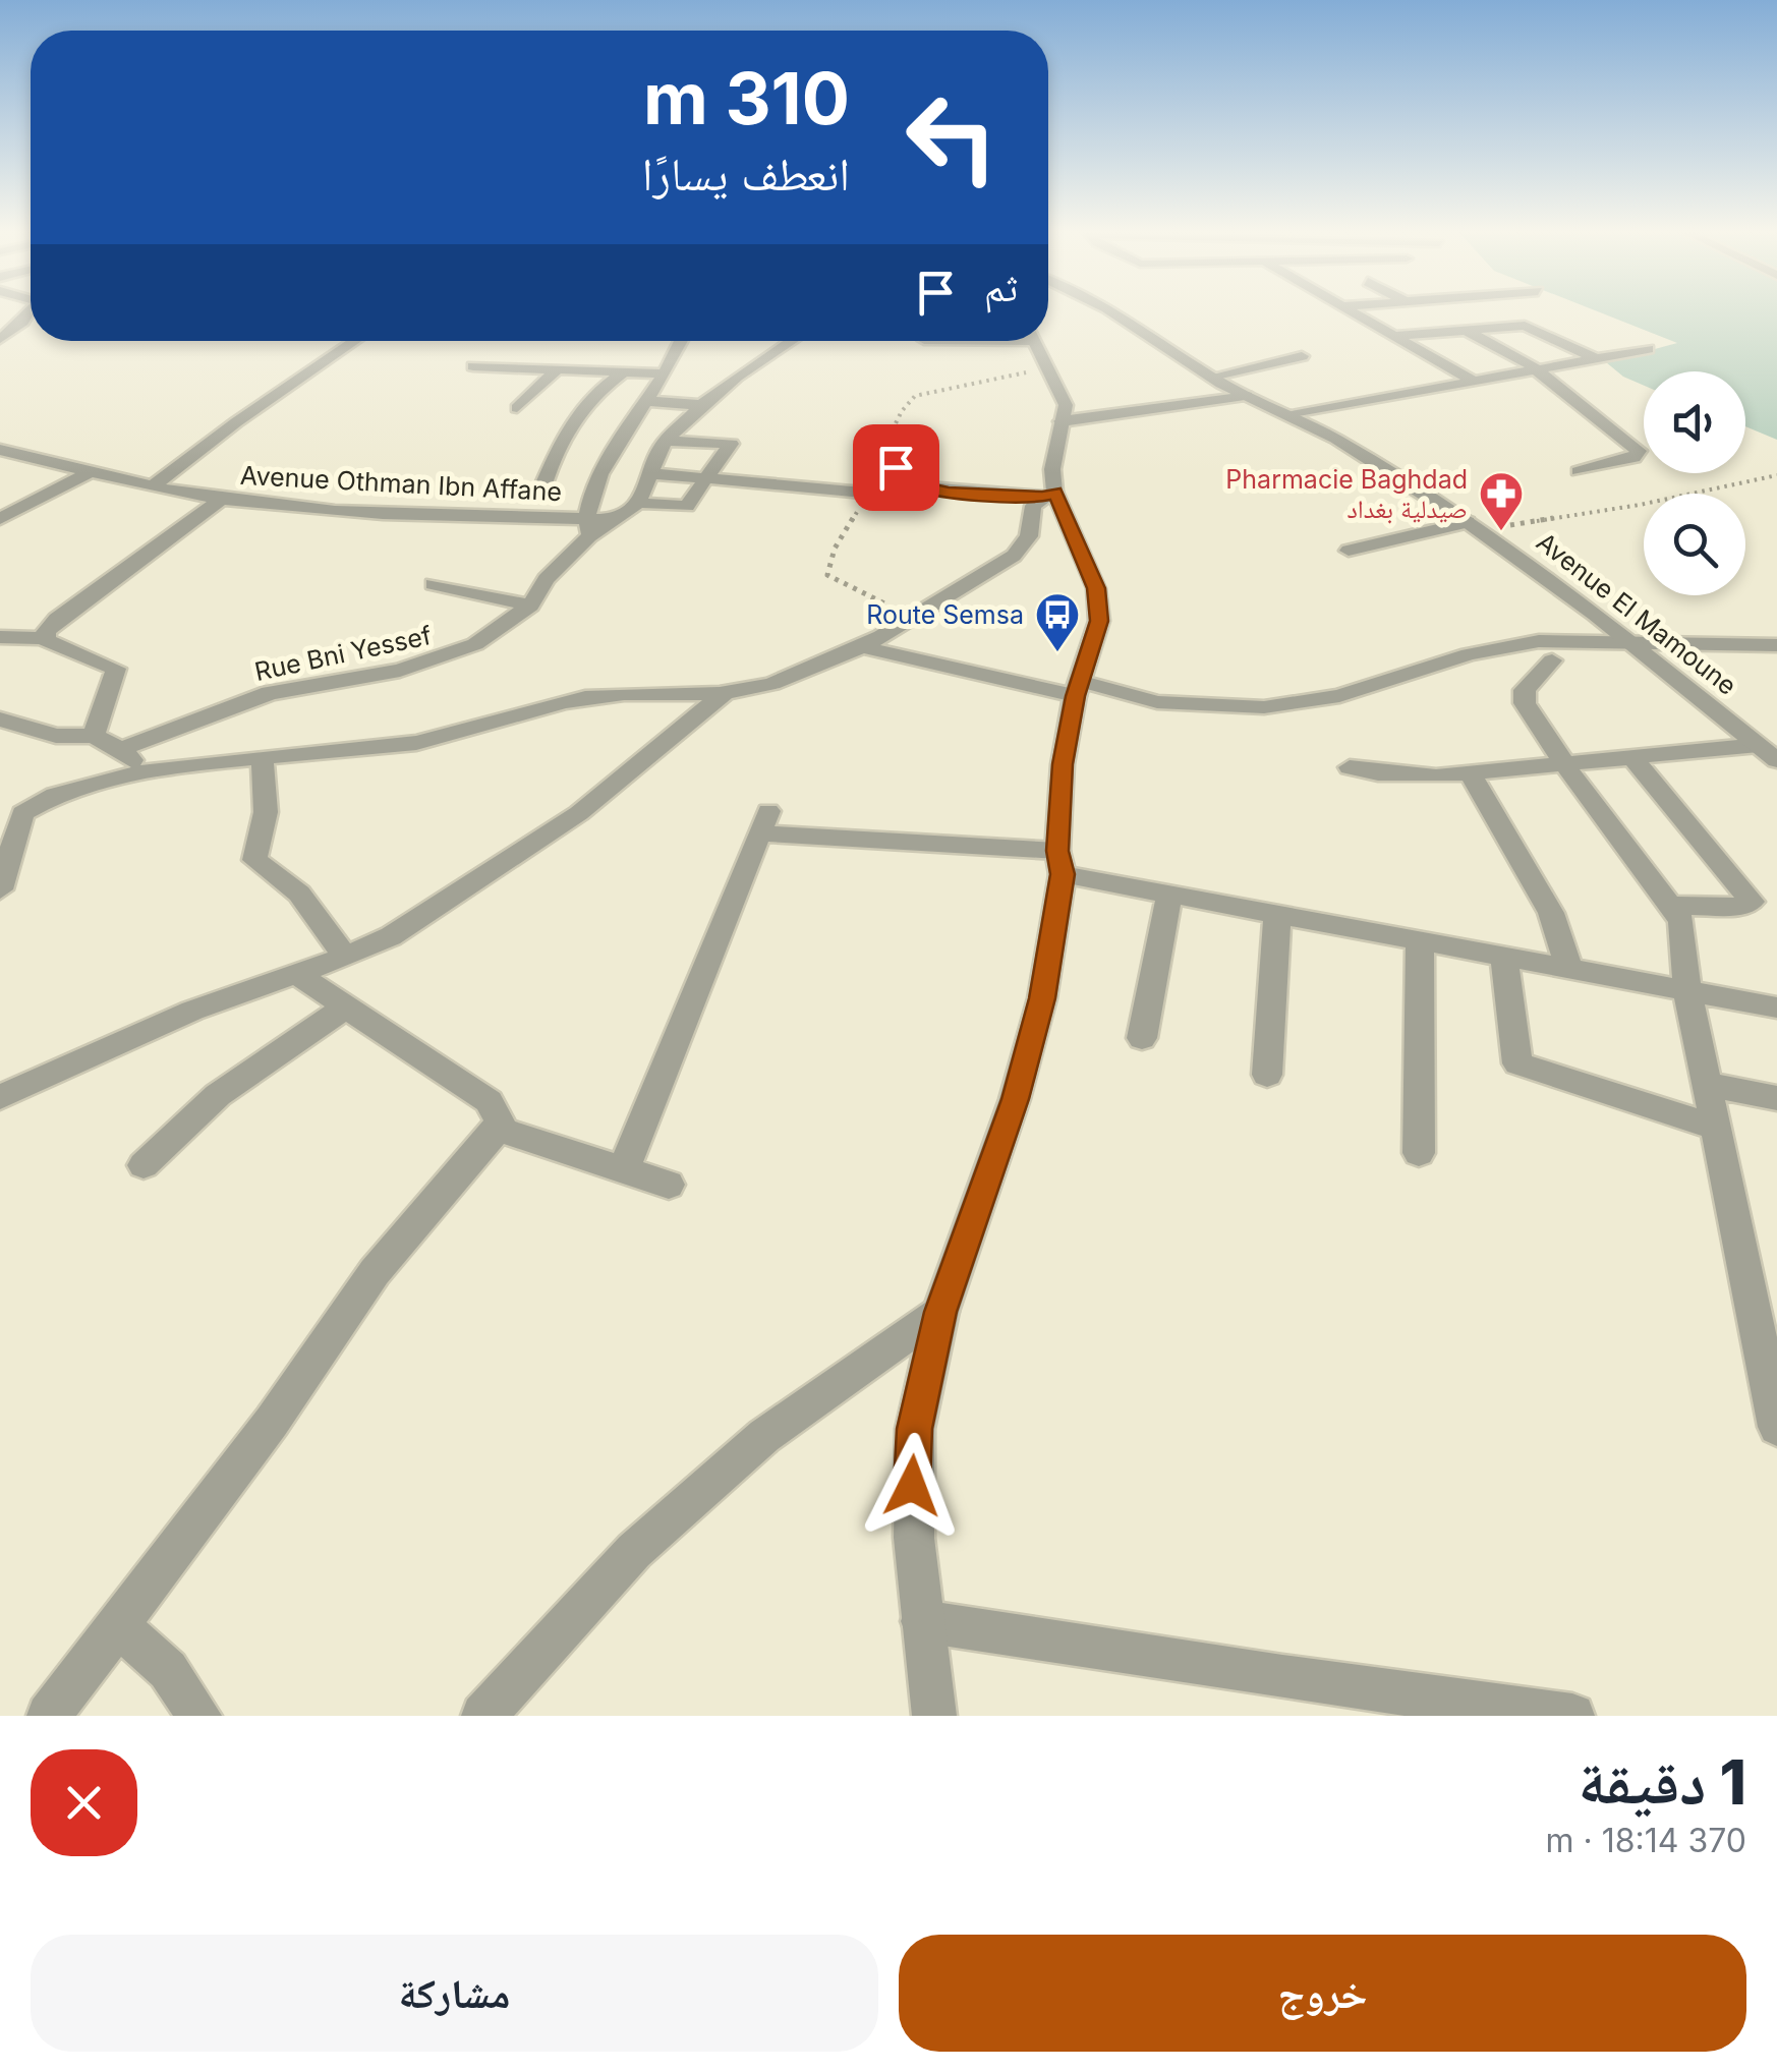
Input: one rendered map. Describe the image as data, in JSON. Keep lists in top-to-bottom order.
{
  "streets": {
    "street": ["Avenue Othman Ibn Affane", "Avenue El Mamoune", "Rue Bni Yessef"]
  },
  "crossings": [
    ["Avenue Othman Ibn Affane", "Rue Bni Yessef"]
  ],
  "places": {
    "pharmacy": ["Pharmacie Baghdad صيدلية بغداد"],
    "bus stop": ["Route Semsa"]
  },
  "page": {
    "turn": ["310 m", "انعطف يسارًا"],
    "then": "ثم",
    "heading": ["1 دقيقة", "370 m · 18:14"],
    "buttons": ["خروج", "مشاركة"]
  }
}
